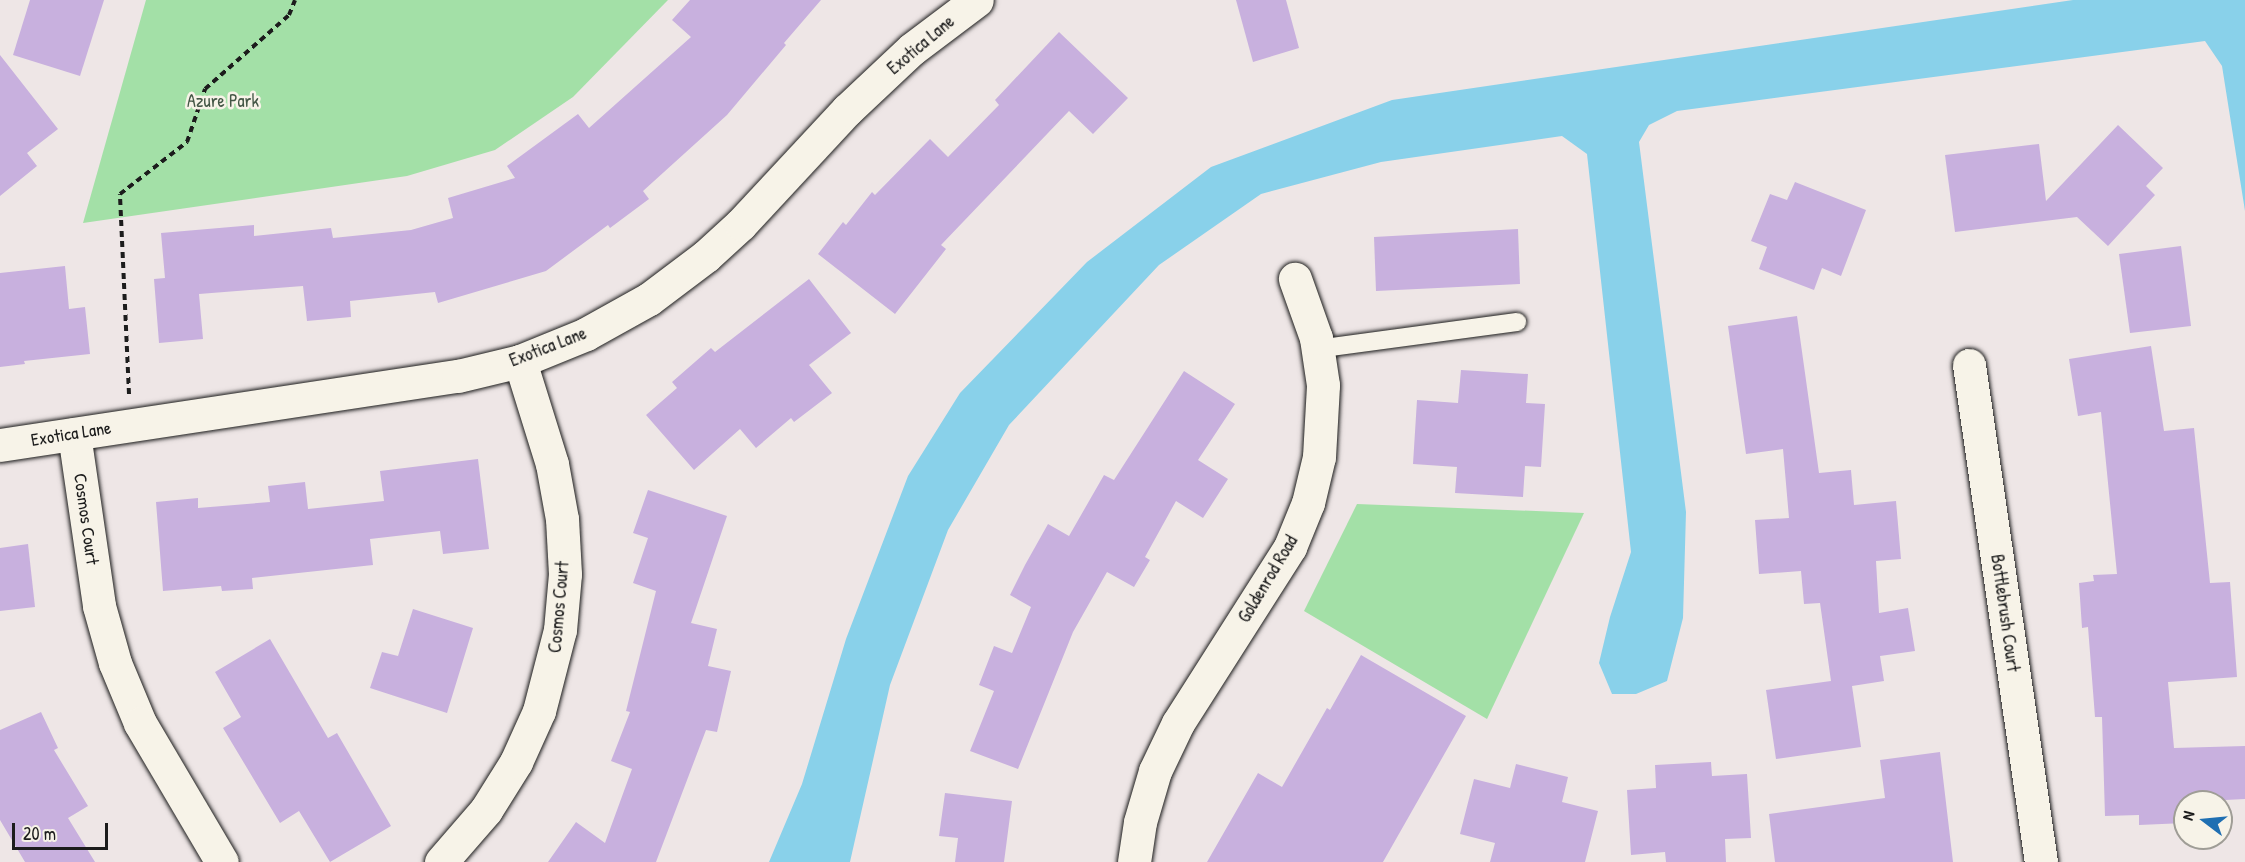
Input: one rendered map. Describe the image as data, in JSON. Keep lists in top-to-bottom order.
{
  "streets": {
    "street": [
      "Exotica Lane",
      "Cosmos Court",
      "Goldenrod Road",
      "Bottlebrush Court"
    ]
  },
  "crossings": [
    ["Exotica Lane", "Cosmos Court"]
  ],
  "parks": ["Azure Park"],
  "scale_bar": "20 m",
  "north": "left"
}
